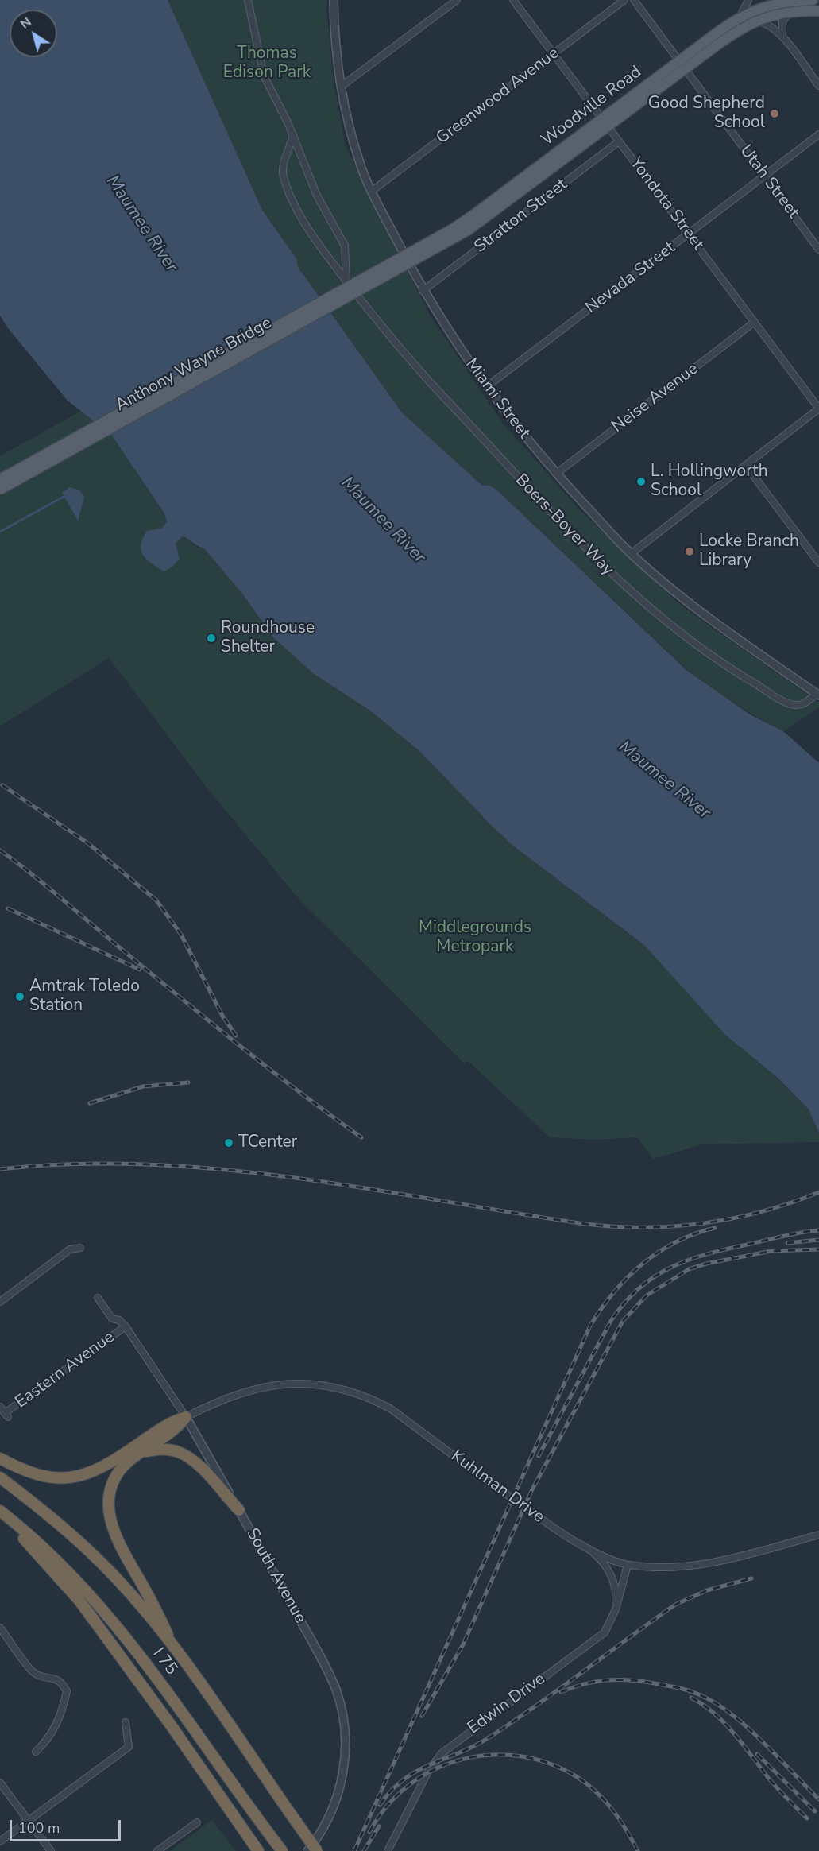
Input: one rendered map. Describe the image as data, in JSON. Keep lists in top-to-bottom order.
{
  "streets": {
    "highway": ["I 75"],
    "main road": ["Woodville Road", "Anthony Wayne Bridge"],
    "street": [
      "Greenwood Avenue",
      "Utah Street",
      "Yondota Street",
      "Stratton Street",
      "Nevada Street",
      "Neise Avenue",
      "Miami Street",
      "Boers-Boyer Way",
      "Eastern Avenue",
      "Kuhlman Drive",
      "South Avenue",
      "Edwin Drive"
    ]
  },
  "crossings": [
    ["Greenwood Avenue", "Yondota Street"],
    ["Greenwood Avenue", "Miami Street"],
    ["Woodville Road", "Anthony Wayne Bridge"],
    ["Utah Street", "Nevada Street"],
    ["Yondota Street", "Stratton Street"],
    ["Yondota Street", "Nevada Street"],
    ["Yondota Street", "Neise Avenue"],
    ["Stratton Street", "Miami Street"],
    ["Nevada Street", "Miami Street"],
    ["Neise Avenue", "Miami Street"],
    ["Miami Street", "Boers-Boyer Way"],
    ["Eastern Avenue", "South Avenue"],
    ["Kuhlman Drive", "South Avenue"],
    ["Kuhlman Drive", "Edwin Drive"]
  ],
  "water": ["Maumee River"],
  "parks": ["Thomas Edison Park", "Middlegrounds Metropark"],
  "places": [
    "Good Shepherd School",
    "L. Hollingworth School",
    "Locke Branch Library",
    "Roundhouse Shelter",
    "Amtrak Toledo Station",
    "TCenter"
  ],
  "scale_bar": "100 m",
  "north": "top left"
}
